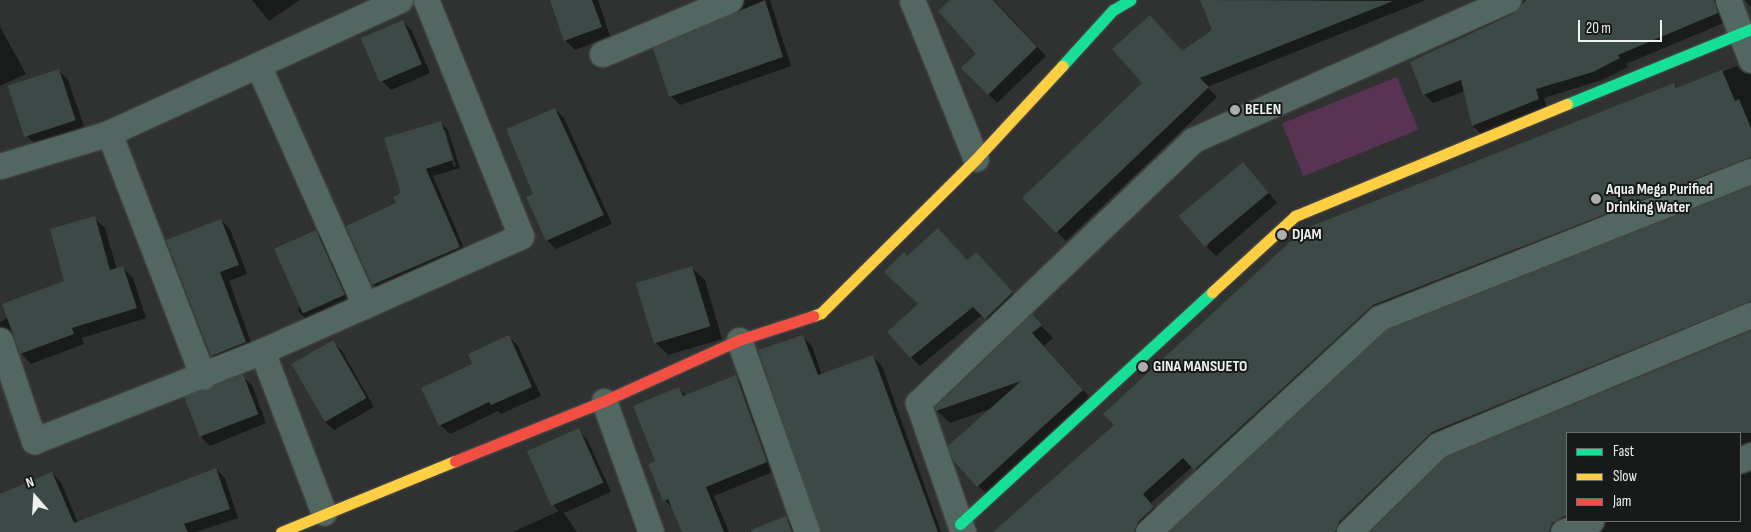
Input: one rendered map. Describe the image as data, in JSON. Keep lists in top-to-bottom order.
{
  "places": [
    "BELEN",
    "Aqua Mega Purified Drinking Water",
    "DJAM",
    "GINA MANSUETO"
  ],
  "legend": ["Fast", "Slow", "Jam"],
  "scale_bar": "20 m",
  "north": "top"
}
